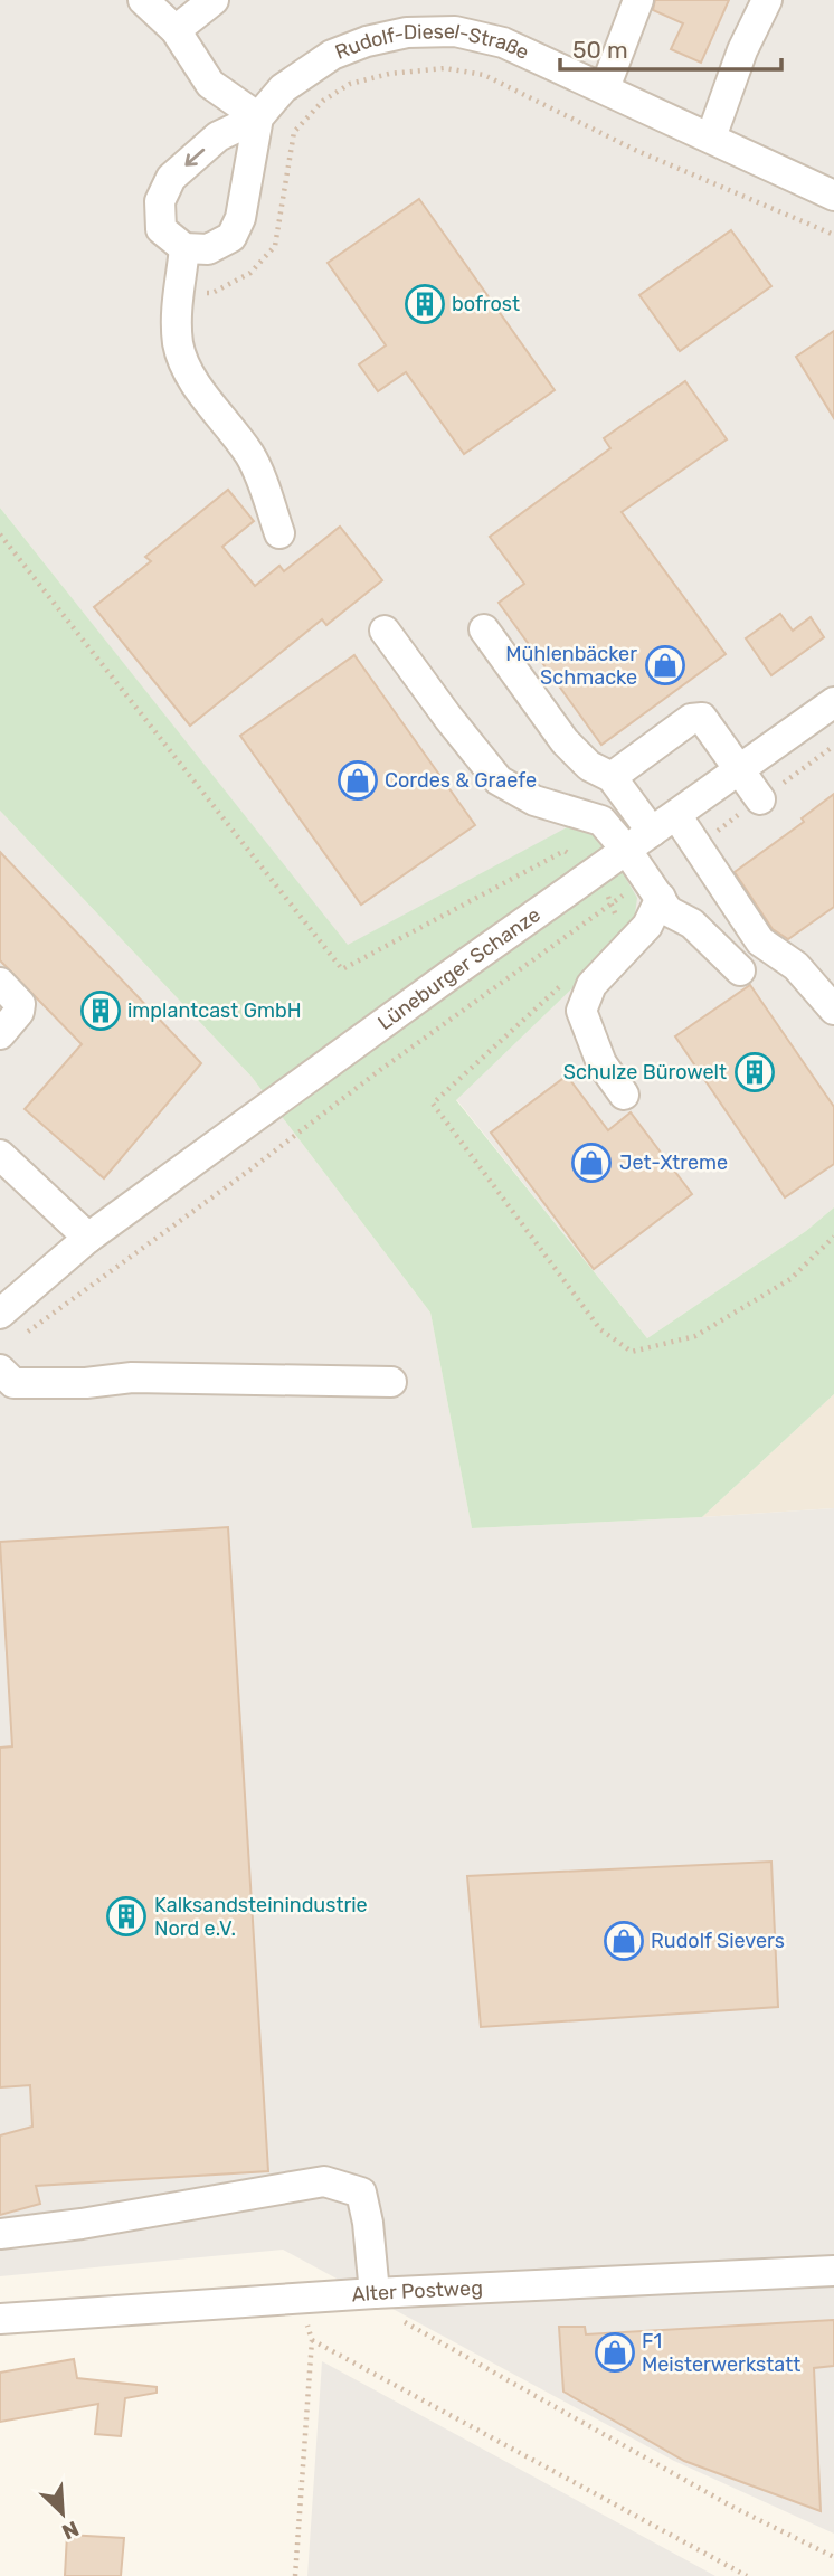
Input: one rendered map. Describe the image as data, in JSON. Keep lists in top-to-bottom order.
{
  "streets": {
    "street": ["Rudolf-Diesel-Straße", "Lüneburger Schanze", "Alter Postweg"]
  },
  "places": {
    "building": [
      "bofrost",
      "implantcast GmbH",
      "Schulze Bürowelt",
      "Kalksandsteinindustrie Nord e.V."
    ],
    "shop": [
      "Mühlenbäcker Schmacke",
      "Cordes & Graefe",
      "Jet-Xtreme",
      "Rudolf Sievers",
      "F1 Meisterwerkstatt"
    ]
  },
  "scale_bar": "50 m",
  "north": "bottom right"
}
